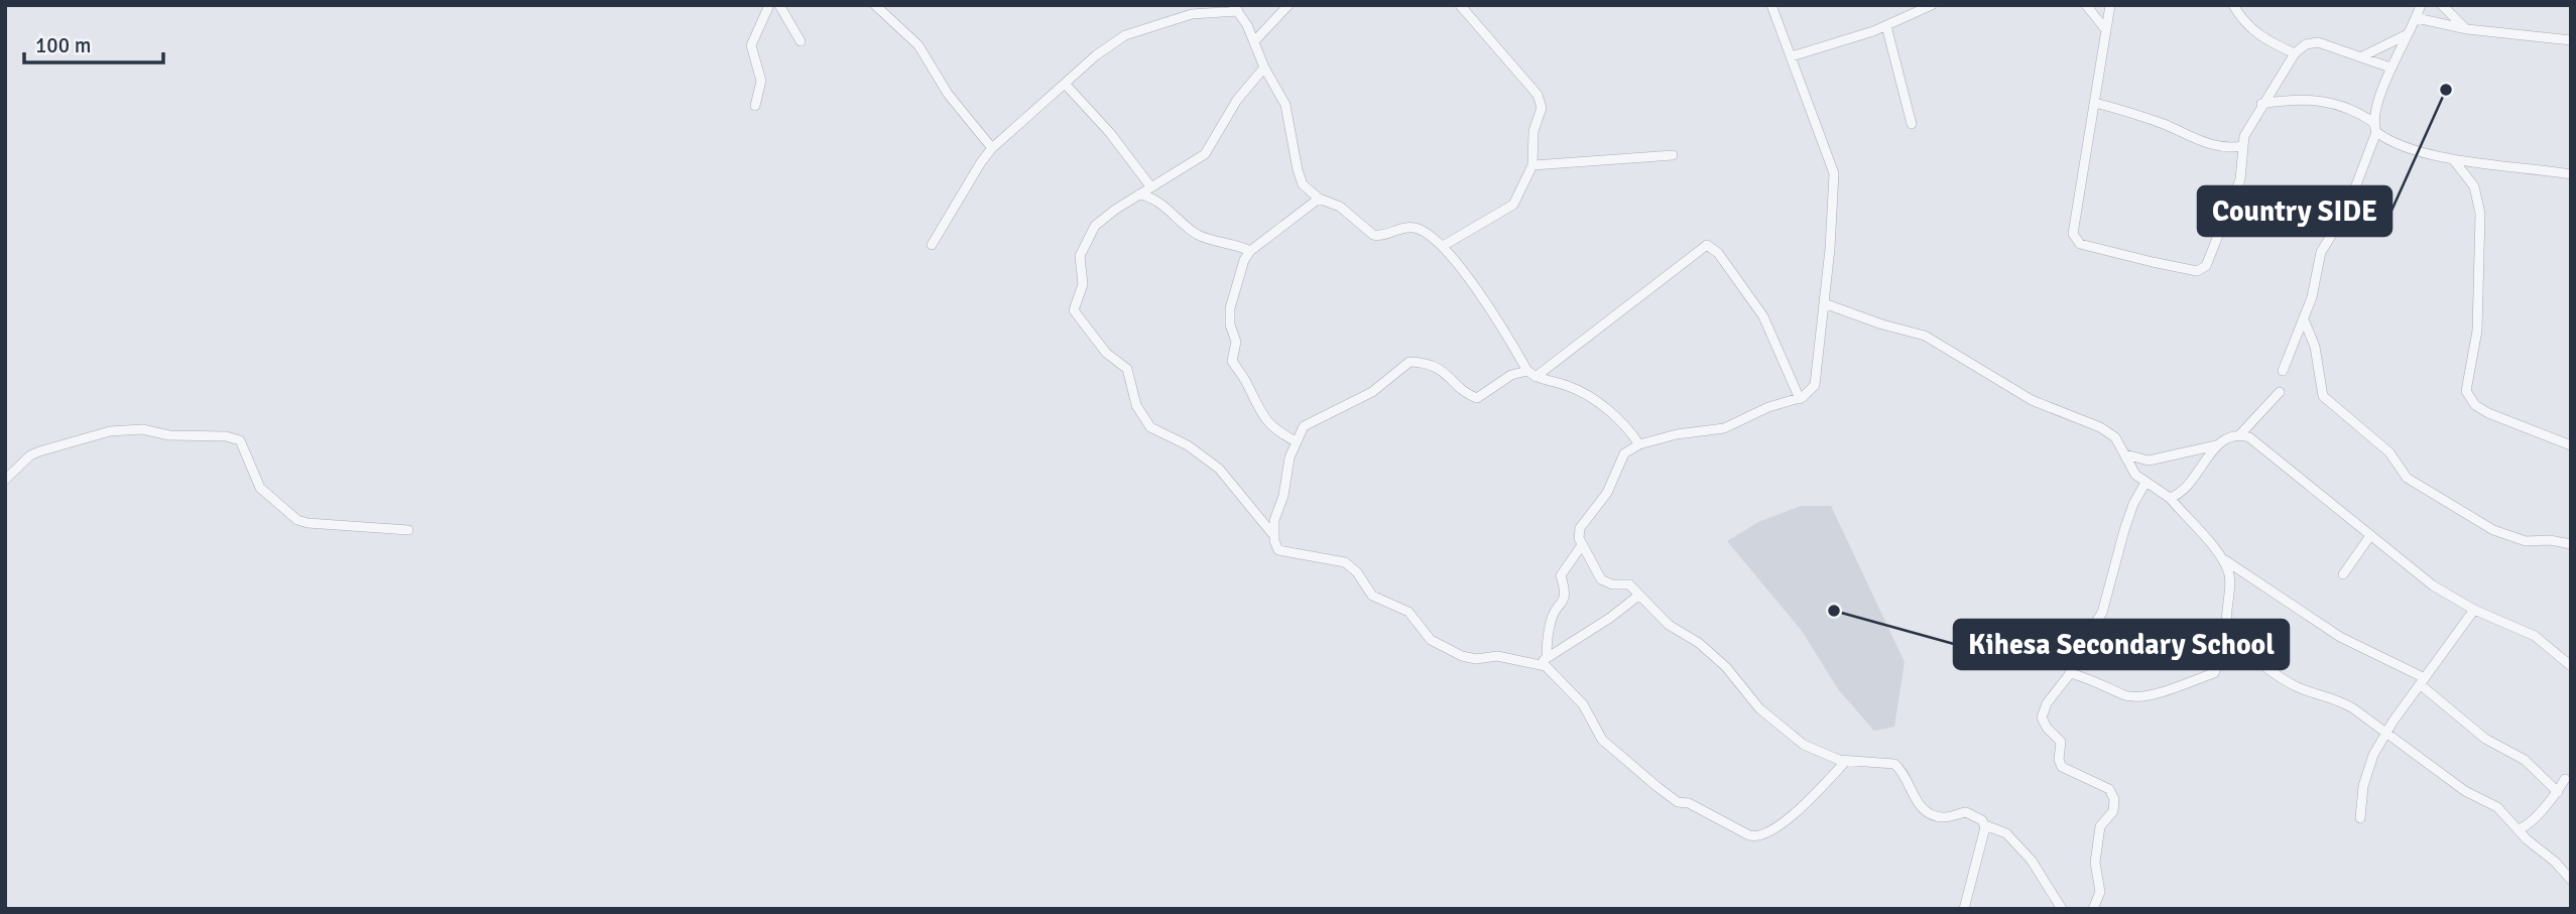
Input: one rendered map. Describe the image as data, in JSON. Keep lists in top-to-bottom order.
{
  "places": ["Country SIDE", "Kihesa Secondary School"],
  "scale_bar": "100 m"
}
